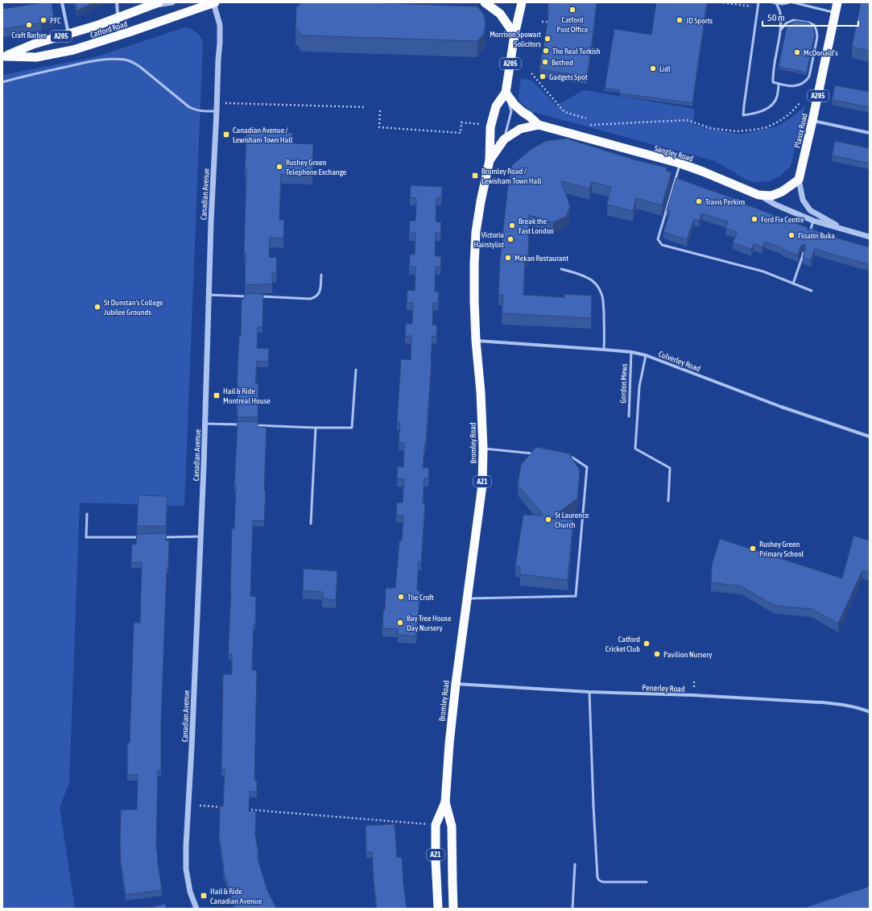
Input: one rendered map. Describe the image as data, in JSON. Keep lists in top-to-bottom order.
{
  "streets": {
    "highway": [
      "Catford Road",
      "A205",
      "Plassy Road",
      "Sangley Road",
      "Bromley Road",
      "A21"
    ],
    "street": ["Canadian Avenue", "Culverley Road", "Penerley Road"],
    "lane": ["Gordon Mews"]
  },
  "crossings": [
    ["Catford Road", "Canadian Avenue"],
    ["A205", "Sangley Road"],
    ["A205", "Bromley Road"],
    ["Plassy Road", "Sangley Road"],
    ["Sangley Road", "Bromley Road"],
    ["Culverley Road", "Gordon Mews"],
    ["Culverley Road", "Bromley Road"],
    ["Bromley Road", "Penerley Road"]
  ],
  "places": {
    "other": [
      "Catford Post Office",
      "PFC",
      "JD Sports",
      "Craft Barber",
      "Morrison Spowart Solicitors",
      "The Real Turkish",
      "McDonald's",
      "Betfred",
      "Lidl",
      "Gadgets Spot",
      "Rushey Green Telephone Exchange",
      "Travis Perkins",
      "Ford Fix Centre",
      "Break the Fast London",
      "Floatin Buka",
      "Victoria Hairstylist",
      "Mekan Restaurant",
      "St Dunstan's College Jubilee Grounds",
      "St Laurence Church",
      "Rushey Green Primary School",
      "The Croft",
      "Bay Tree House Day Nursery",
      "Catford Cricket Club",
      "Pavilion Nursery"
    ],
    "transit": [
      "Canadian Avenue / Lewisham Town Hall",
      "Bromley Road / Lewisham Town Hall",
      "Hail & Ride Montreal House",
      "Hail & Ride Canadian Avenue"
    ]
  },
  "scale_bar": "50 m"
}
